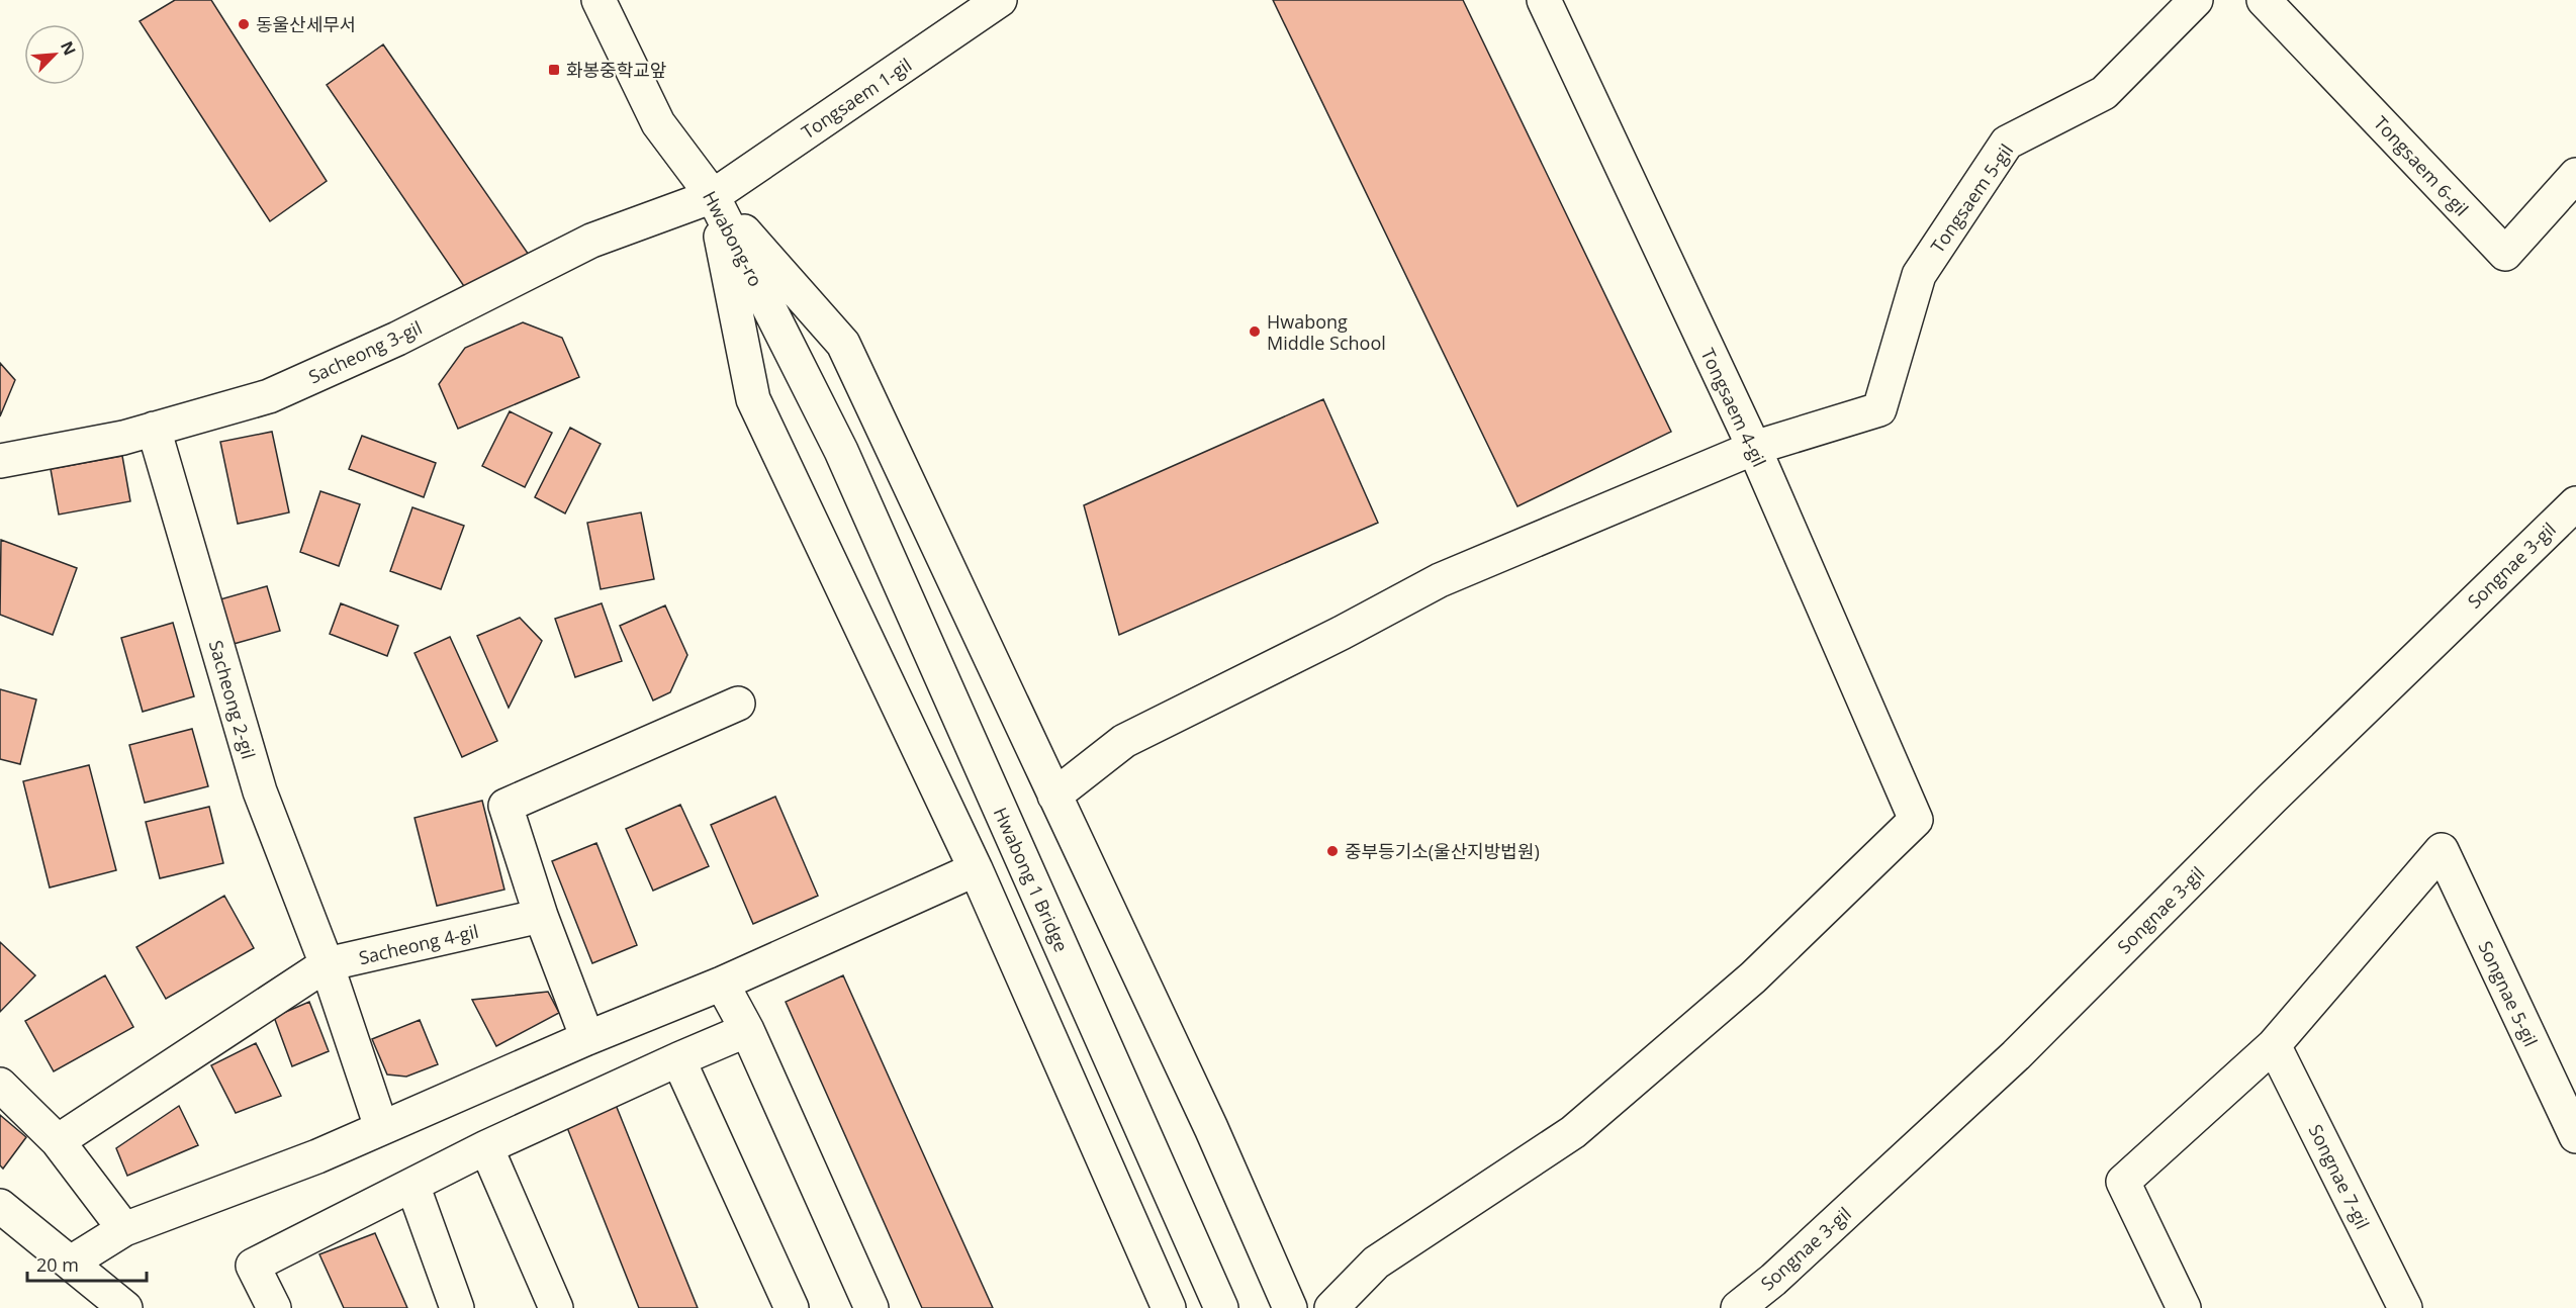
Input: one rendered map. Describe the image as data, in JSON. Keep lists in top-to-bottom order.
{
  "streets": {
    "street": [
      "Tongsaem 1-gil",
      "Tongsaem 6-gil",
      "Tongsaem 5-gil",
      "Hwabong-ro",
      "Sacheong 3-gil",
      "Tongsaem 4-gil",
      "Songnae 3-gil",
      "Sacheong 2-gil",
      "Hwabong 1 Bridge",
      "Sacheong 4-gil",
      "Songnae 5-gil",
      "Songnae 7-gil"
    ]
  },
  "crossings": [
    ["Tongsaem 1-gil", "Hwabong-ro"],
    ["Tongsaem 1-gil", "Sacheong 3-gil"],
    ["Tongsaem 5-gil", "Tongsaem 4-gil"],
    ["Hwabong-ro", "Sacheong 3-gil"],
    ["Hwabong-ro", "Hwabong 1 Bridge"],
    ["Sacheong 3-gil", "Sacheong 2-gil"],
    ["Sacheong 2-gil", "Sacheong 4-gil"],
    ["Songnae 5-gil", "Songnae 7-gil"]
  ],
  "places": {
    "other": ["동울산세무서", "Hwabong Middle School", "중부등기소(울산지방법원)"],
    "transit": ["화봉중학교앞"]
  },
  "scale_bar": "20 m",
  "north": "top right"
}
